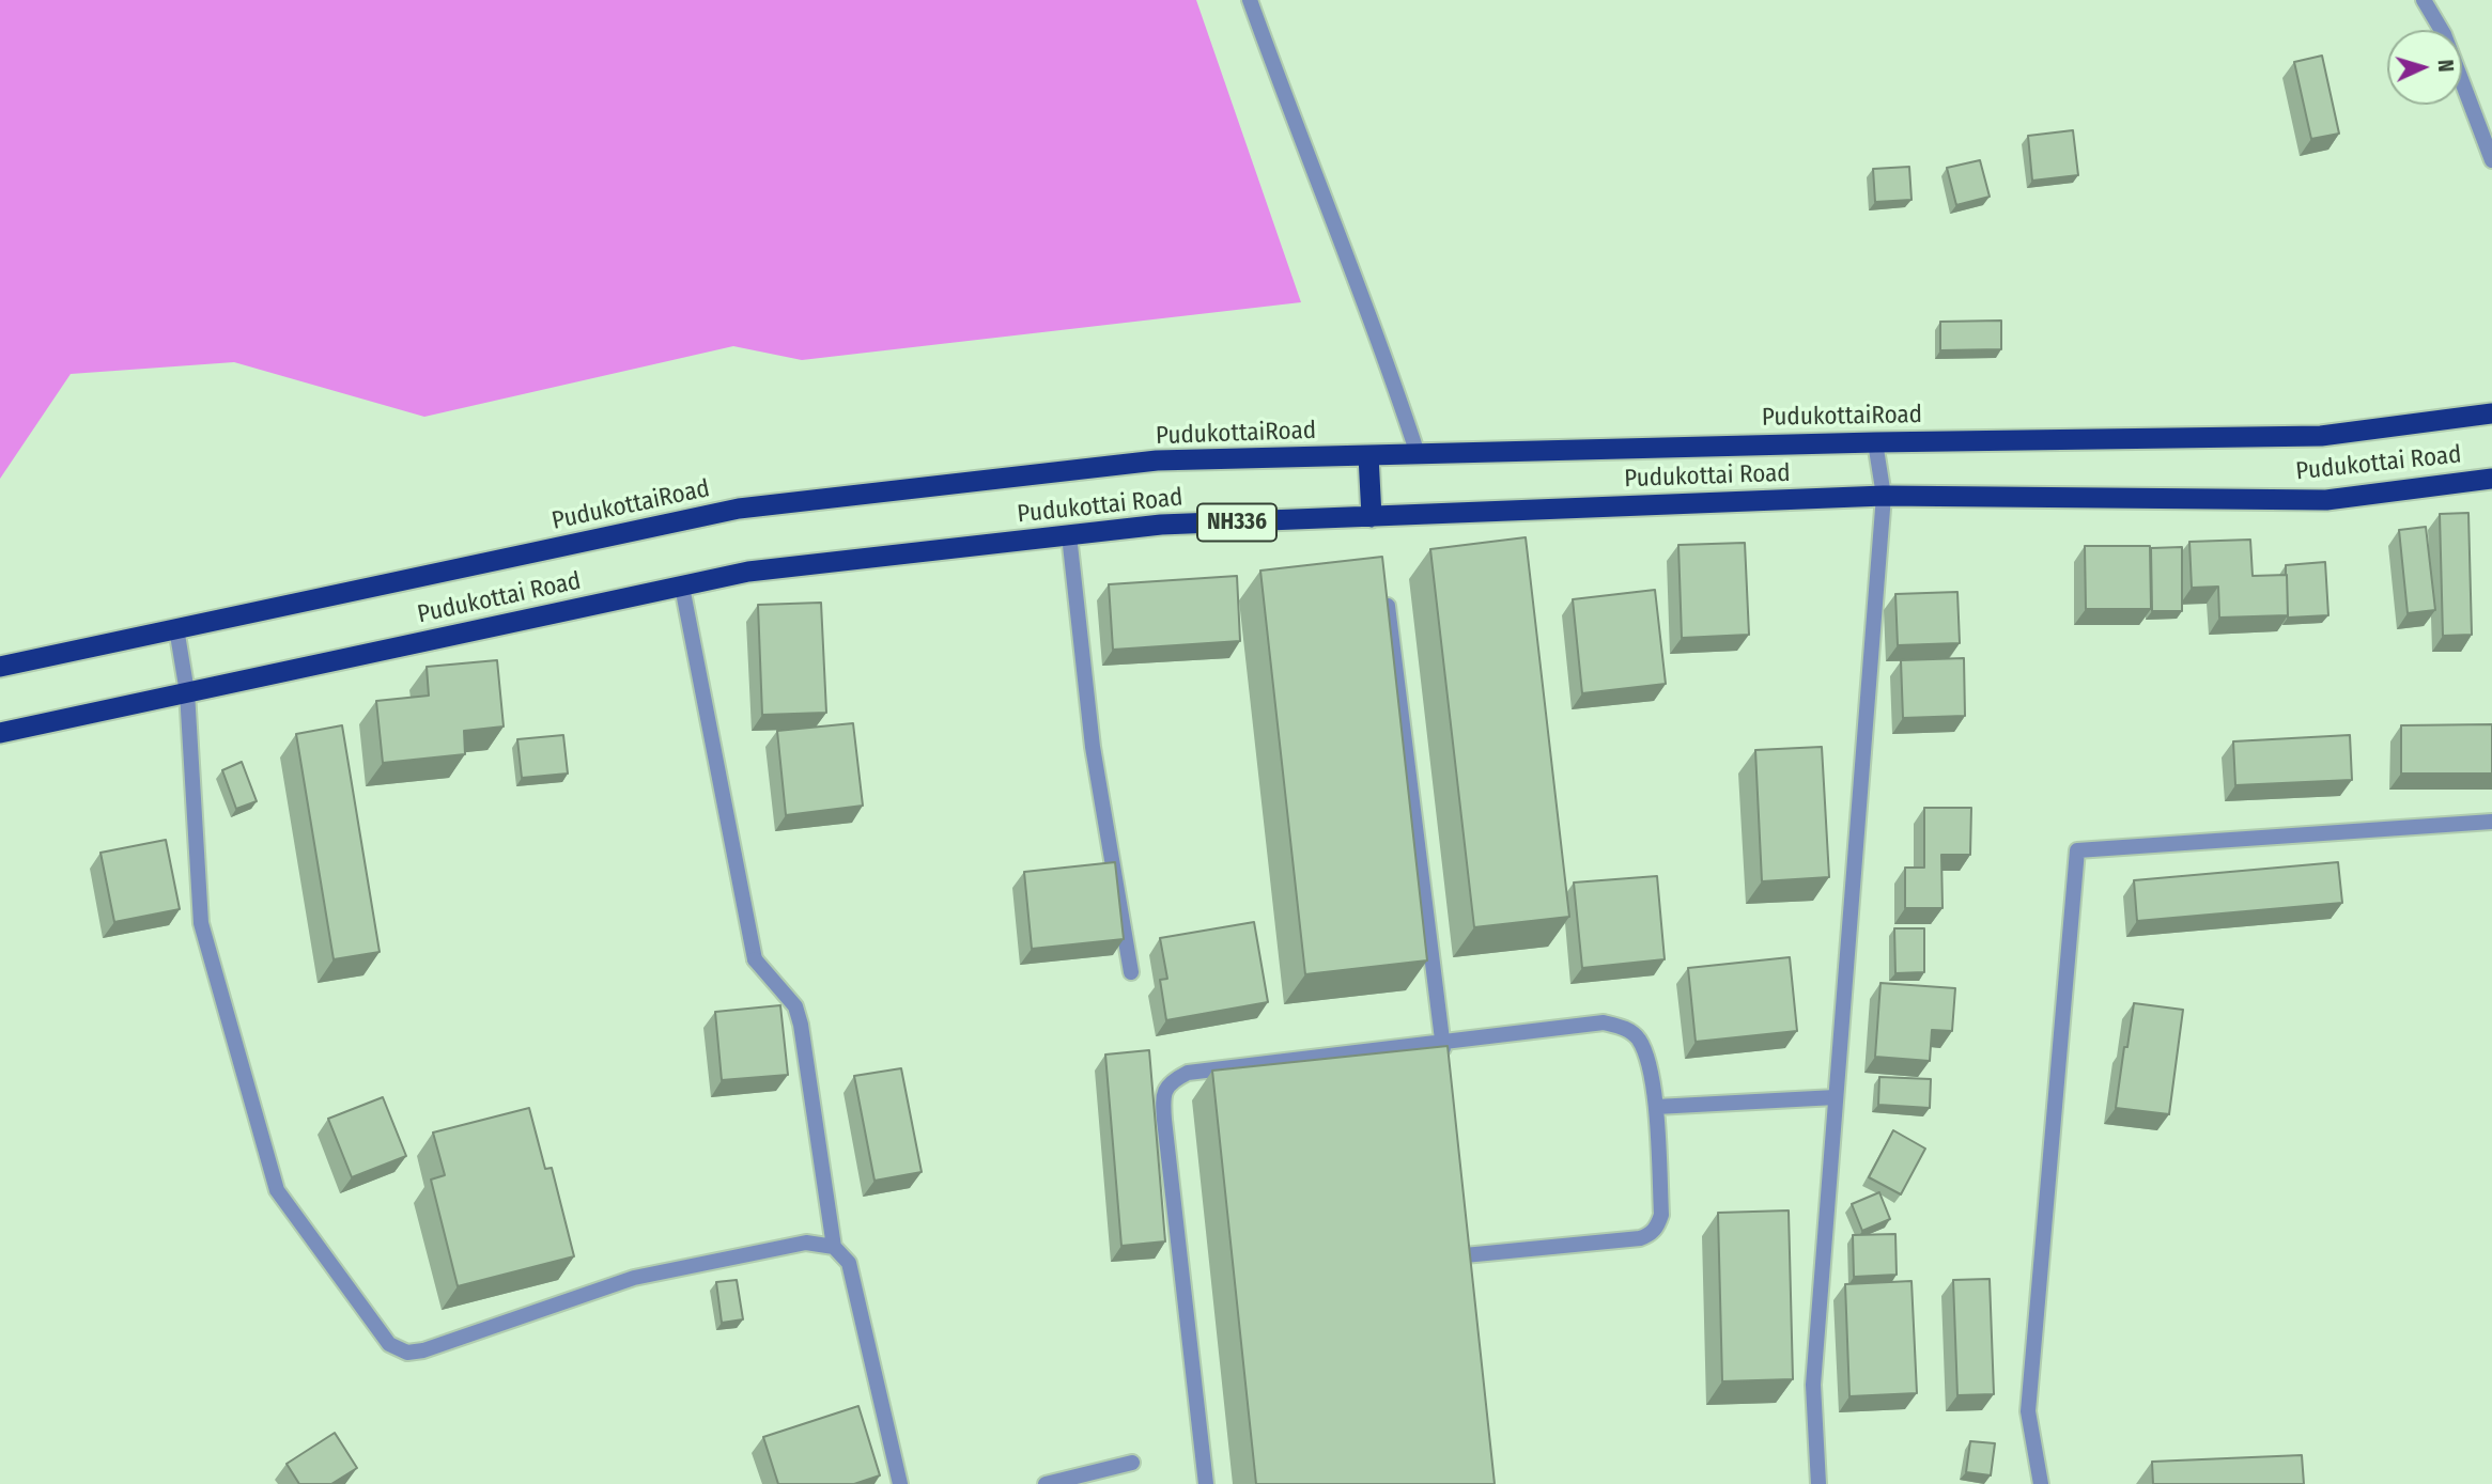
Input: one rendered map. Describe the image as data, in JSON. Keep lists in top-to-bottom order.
{
  "streets": {
    "highway": ["PudukottaiRoad", "Pudukottai Road", "NH336"]
  },
  "north": "right"
}
